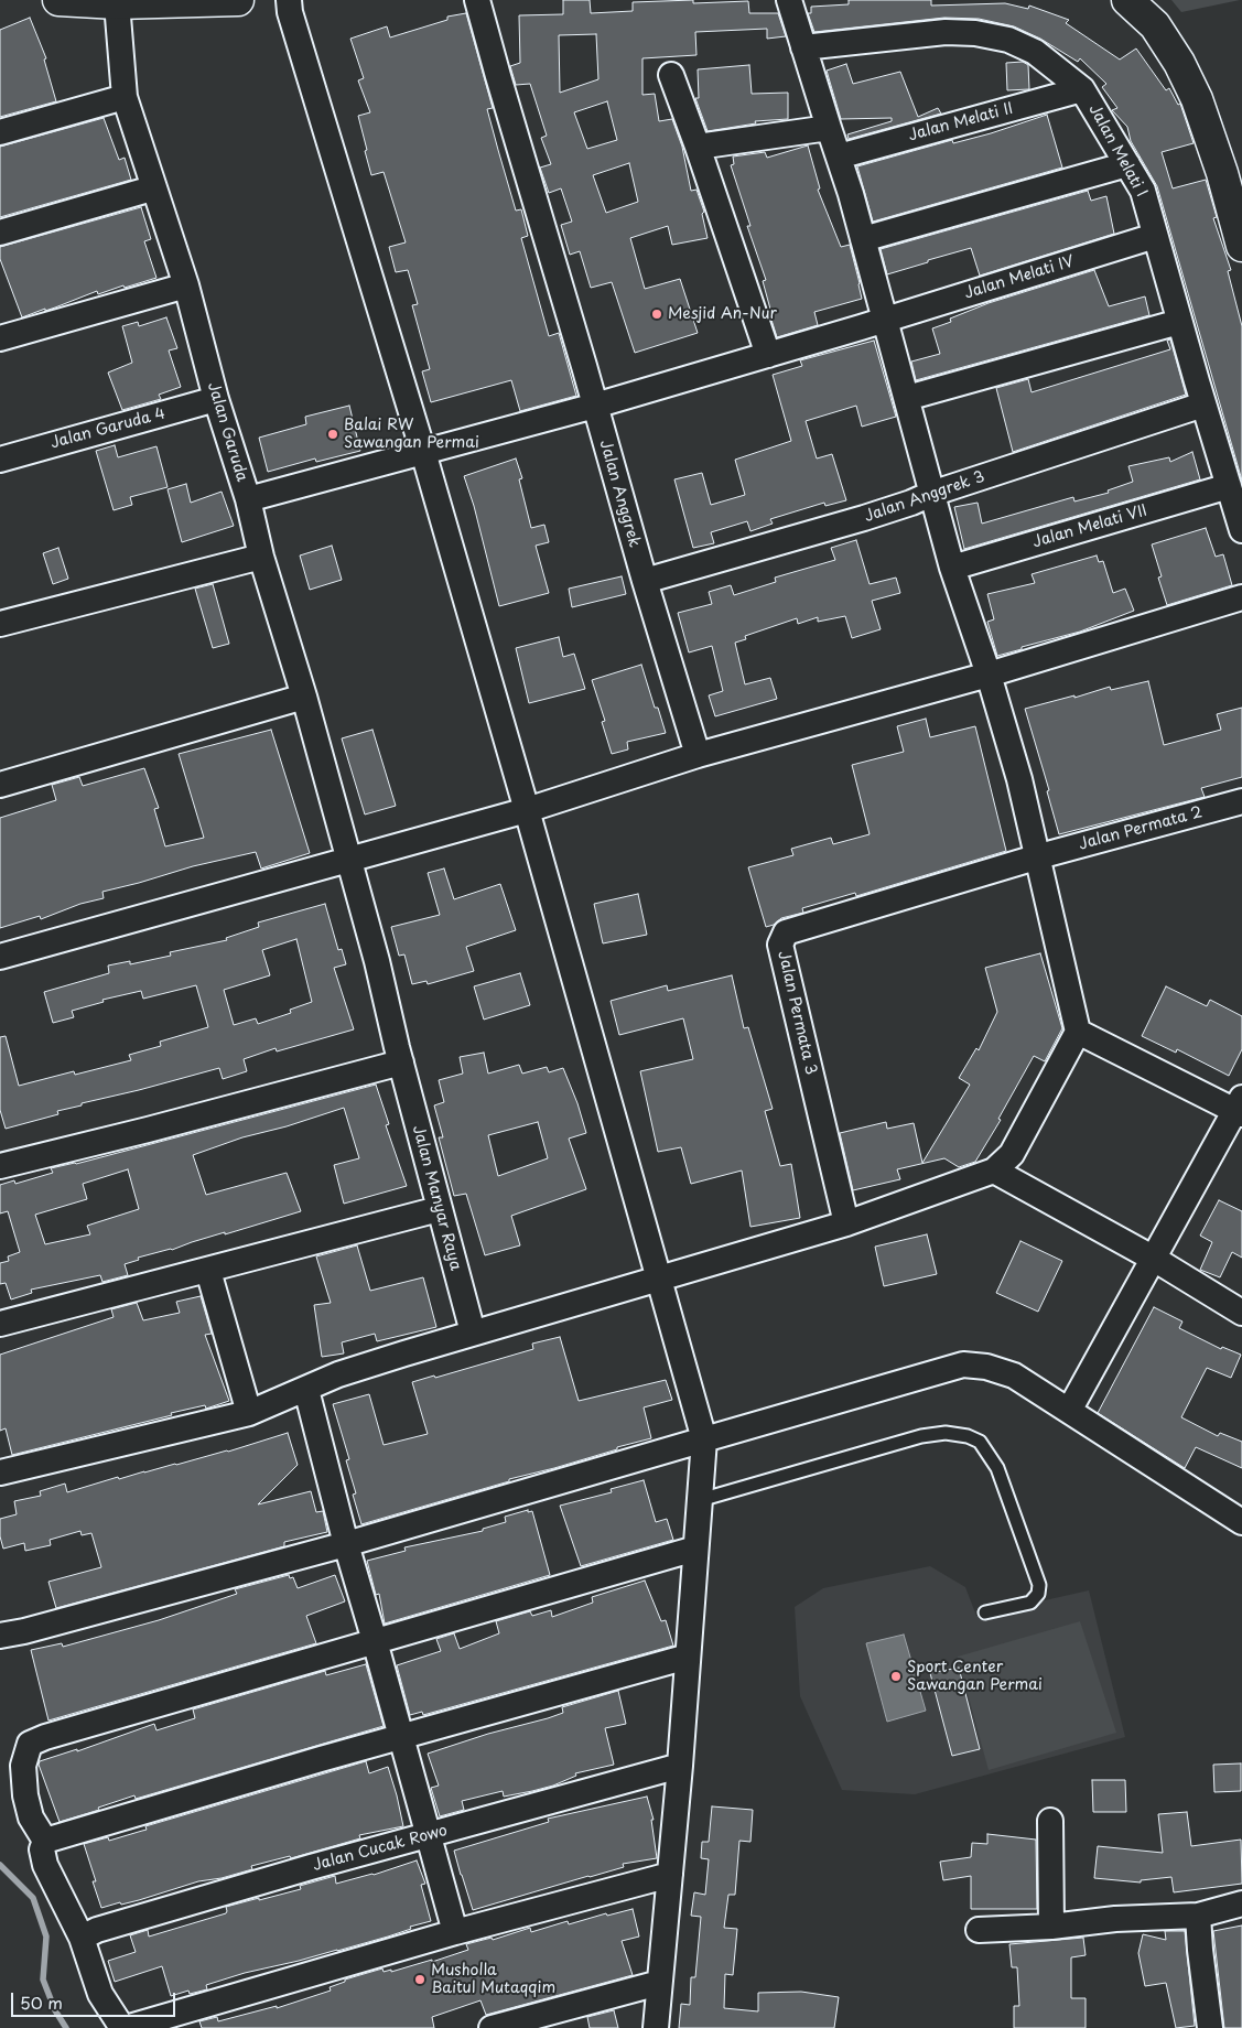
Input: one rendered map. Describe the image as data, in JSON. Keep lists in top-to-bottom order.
{
  "streets": {
    "street": [
      "Jalan Melati II",
      "Jalan Melati I",
      "Jalan Melati IV",
      "Jalan Garuda 4",
      "Jalan Garuda",
      "Jalan Anggrek",
      "Jalan Anggrek 3",
      "Jalan Melati VII",
      "Jalan Permata 2",
      "Jalan Permata 3",
      "Jalan Manyar Raya",
      "Jalan Cucak Rowo"
    ]
  },
  "crossings": [
    ["Jalan Melati II", "Jalan Melati I"],
    ["Jalan Melati I", "Jalan Melati IV"],
    ["Jalan Melati I", "Jalan Anggrek 3"],
    ["Jalan Melati I", "Jalan Melati VII"],
    ["Jalan Melati IV", "Jalan Garuda"],
    ["Jalan Melati IV", "Jalan Anggrek"],
    ["Jalan Garuda 4", "Jalan Garuda"],
    ["Jalan Garuda", "Jalan Manyar Raya"],
    ["Jalan Anggrek", "Jalan Anggrek 3"],
    ["Jalan Permata 2", "Jalan Permata 3"]
  ],
  "places": [
    "Mesjid An-Nur",
    "Balai RW Sawangan Permai",
    "Sport Center Sawangan Permai",
    "Musholla Baitul Mutaqqim"
  ],
  "scale_bar": "50 m"
}
